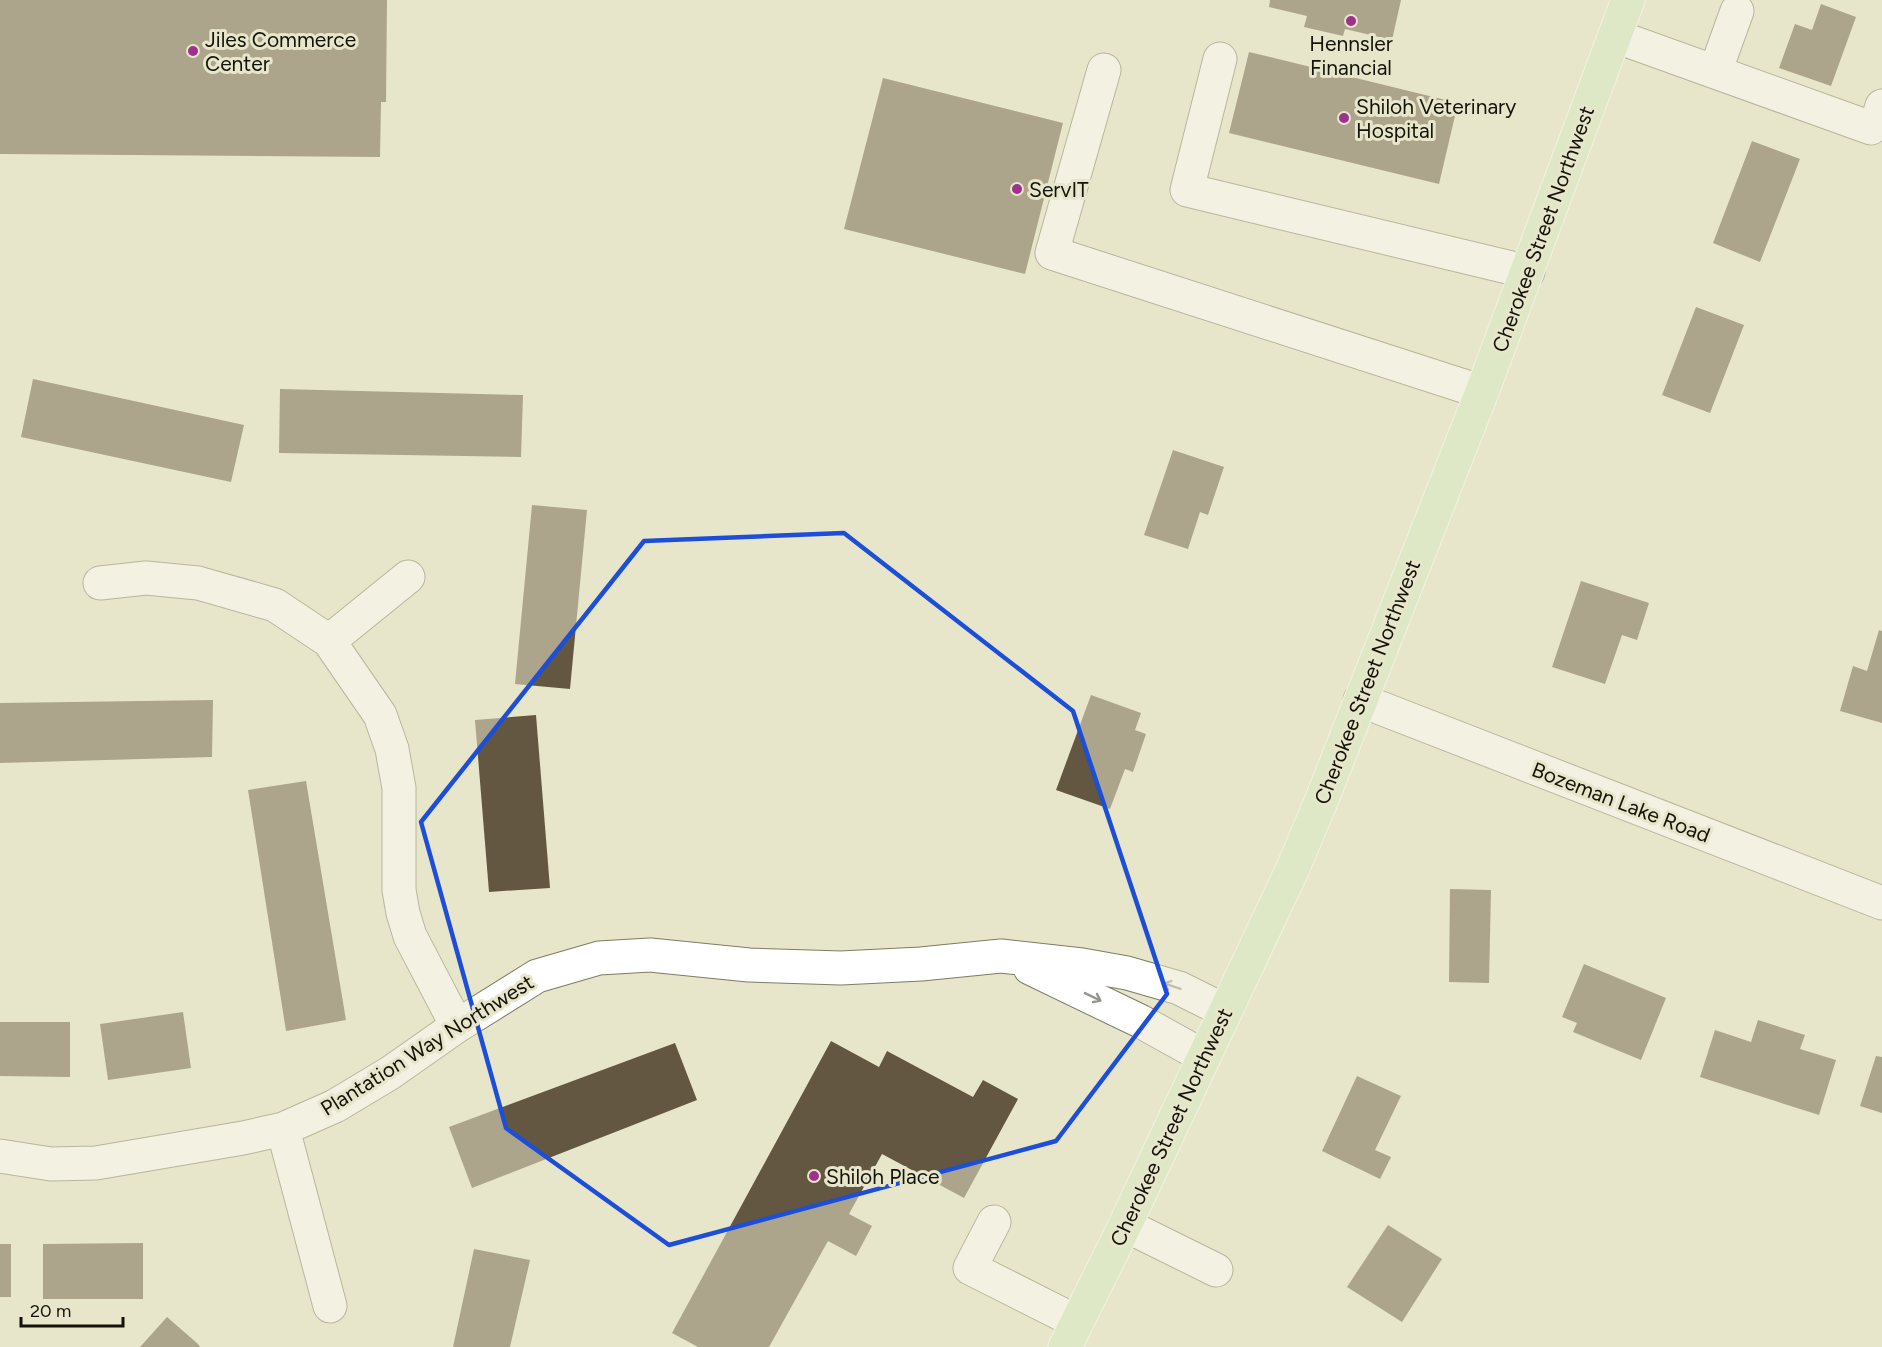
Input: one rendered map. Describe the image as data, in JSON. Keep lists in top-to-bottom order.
{
  "streets": {
    "main road": ["Cherokee Street Northwest"],
    "street": ["Bozeman Lake Road", "Plantation Way Northwest"]
  },
  "crossings": [
    ["Cherokee Street Northwest", "Bozeman Lake Road"],
    ["Cherokee Street Northwest", "Plantation Way Northwest"]
  ],
  "places": [
    "Hennsler Financial",
    "Jiles Commerce Center",
    "Shiloh Veterinary Hospital",
    "ServIT",
    "Shiloh Place"
  ],
  "scale_bar": "20 m"
}
